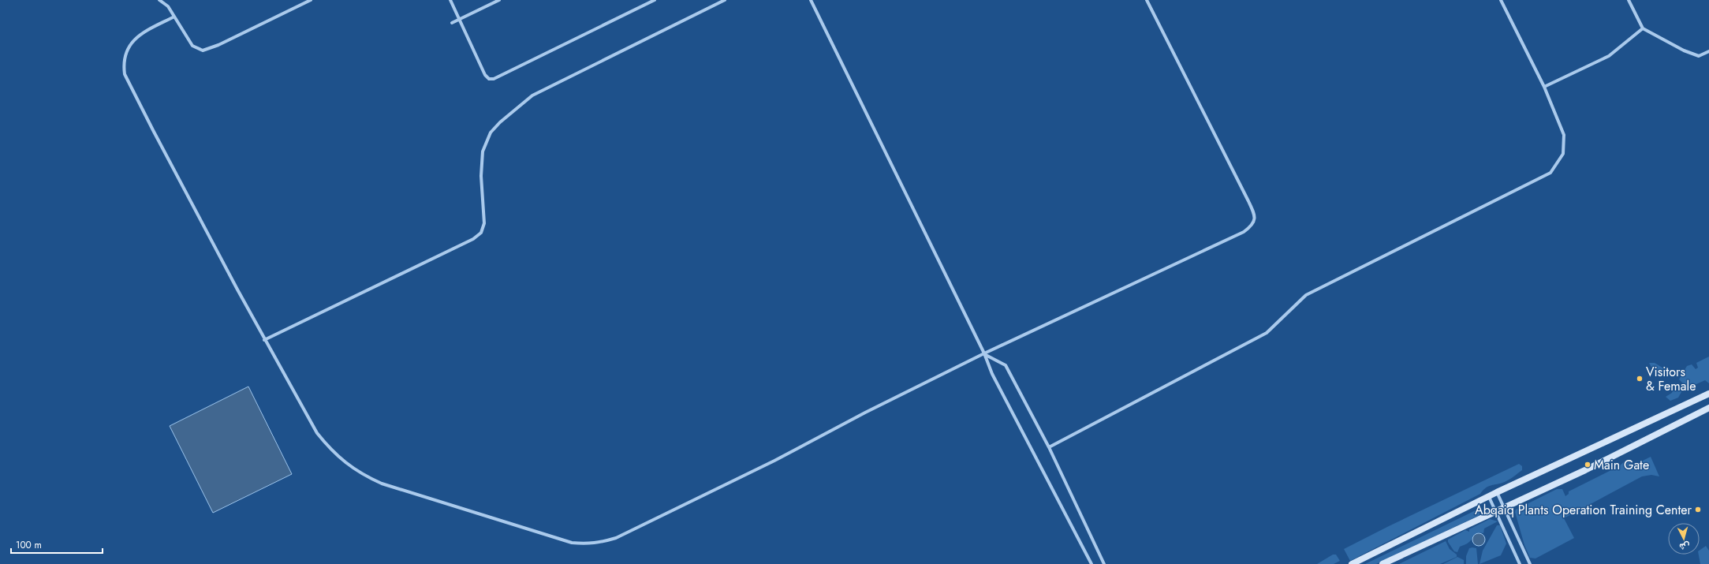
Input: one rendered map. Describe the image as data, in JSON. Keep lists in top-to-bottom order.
{
  "places": ["Visitors & Female", "Main Gate", "Abqaiq Plants Operation Training Center"],
  "scale_bar": "100 m",
  "north": "bottom"
}
